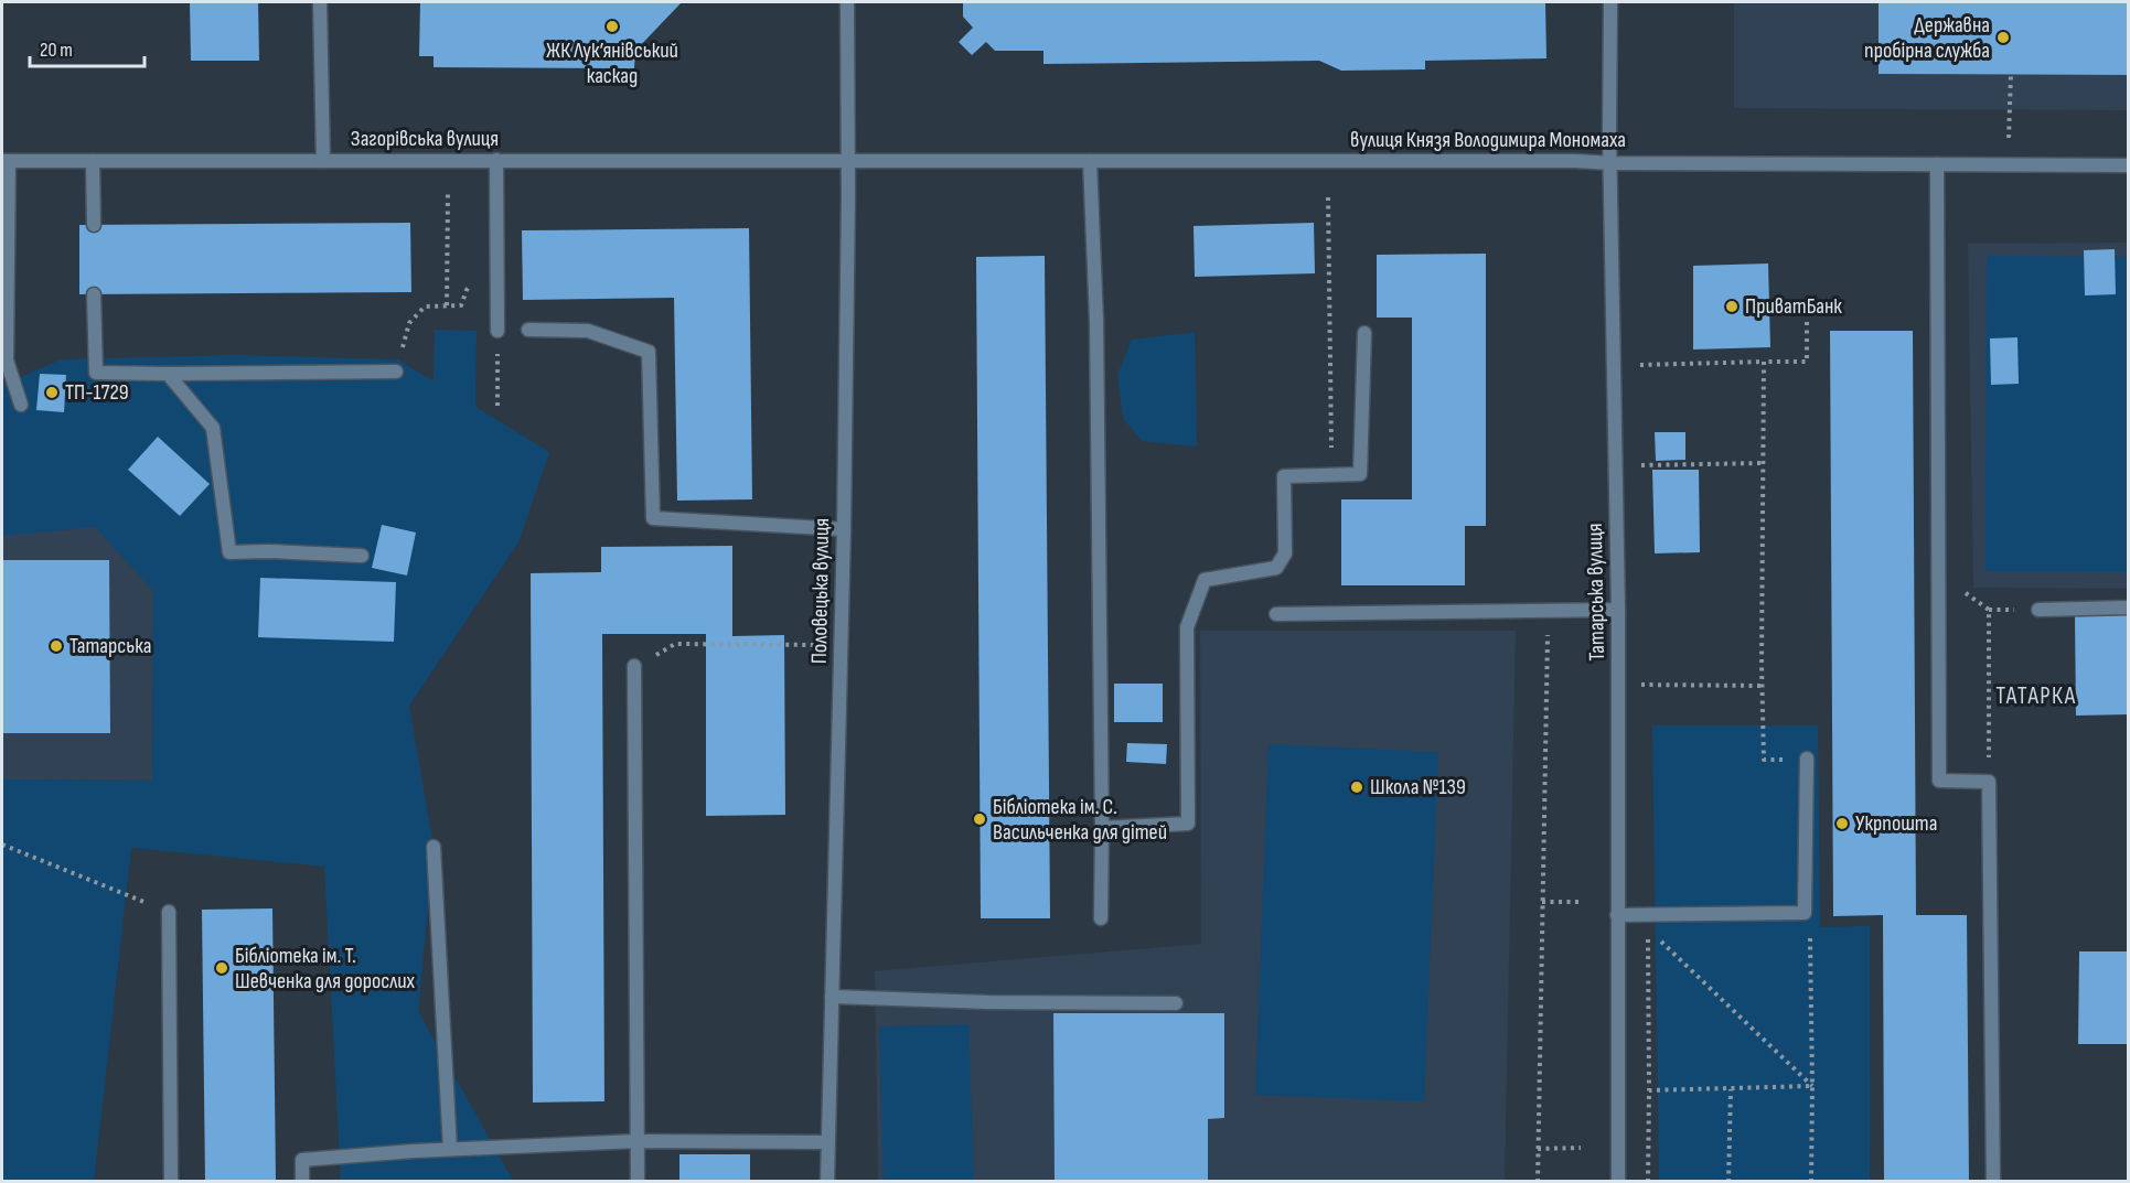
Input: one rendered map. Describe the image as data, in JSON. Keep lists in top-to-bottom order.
{
  "streets": {
    "street": [
      "Загорівська вулиця",
      "вулиця Князя Володимира Мономаха",
      "Половецька вулиця",
      "Татарська вулиця"
    ]
  },
  "crossings": [
    ["Загорівська вулиця", "вулиця Князя Володимира Мономаха"],
    ["Загорівська вулиця", "Половецька вулиця"],
    ["вулиця Князя Володимира Мономаха", "Половецька вулиця"],
    ["вулиця Князя Володимира Мономаха", "Татарська вулиця"]
  ],
  "districts": ["ТАТАРКА"],
  "places": [
    "ЖК Лук’янівський каскад",
    "Державна пробірна служба",
    "ПриватБанк",
    "ТП-1729",
    "Татарська",
    "Школа №139",
    "Бібліотека ім. С. Васильченка для дітей",
    "Укрпошта",
    "Бібліотека ім. Т. Шевченка для дорослих"
  ],
  "scale_bar": "20 m"
}
